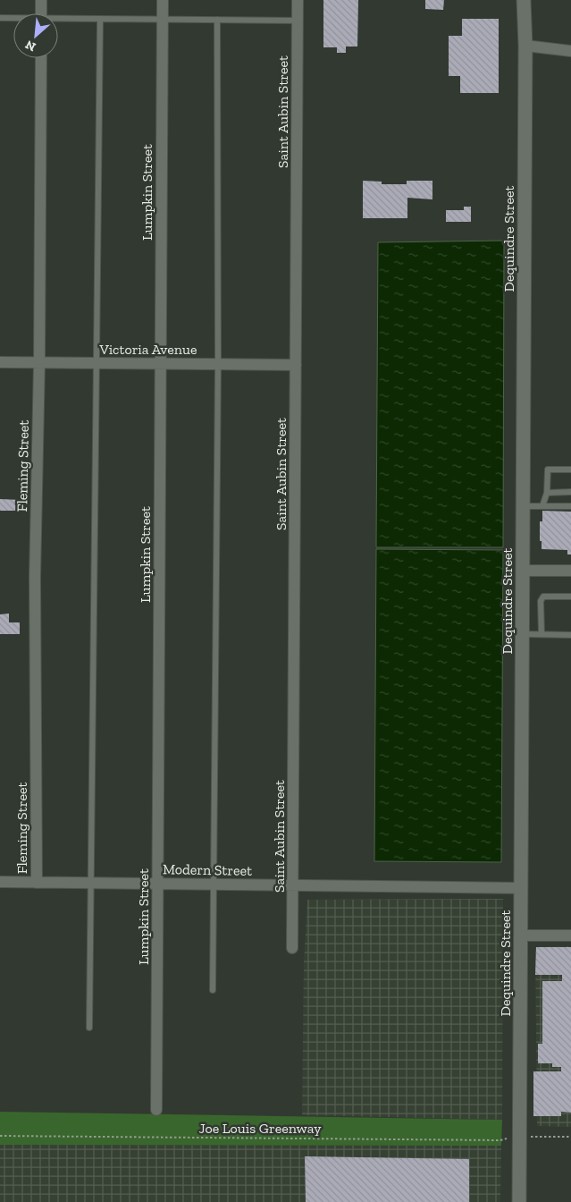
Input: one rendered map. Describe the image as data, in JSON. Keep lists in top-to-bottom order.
{
  "streets": {
    "street": [
      "Saint Aubin Street",
      "Lumpkin Street",
      "Dequindre Street",
      "Victoria Avenue",
      "Fleming Street",
      "Modern Street"
    ],
    "path": ["Joe Louis Greenway"]
  },
  "crossings": [
    ["Saint Aubin Street", "Victoria Avenue"],
    ["Saint Aubin Street", "Modern Street"],
    ["Lumpkin Street", "Victoria Avenue"],
    ["Lumpkin Street", "Modern Street"],
    ["Dequindre Street", "Modern Street"],
    ["Dequindre Street", "Joe Louis Greenway"],
    ["Victoria Avenue", "Fleming Street"],
    ["Fleming Street", "Modern Street"]
  ],
  "north": "bottom left"
}
